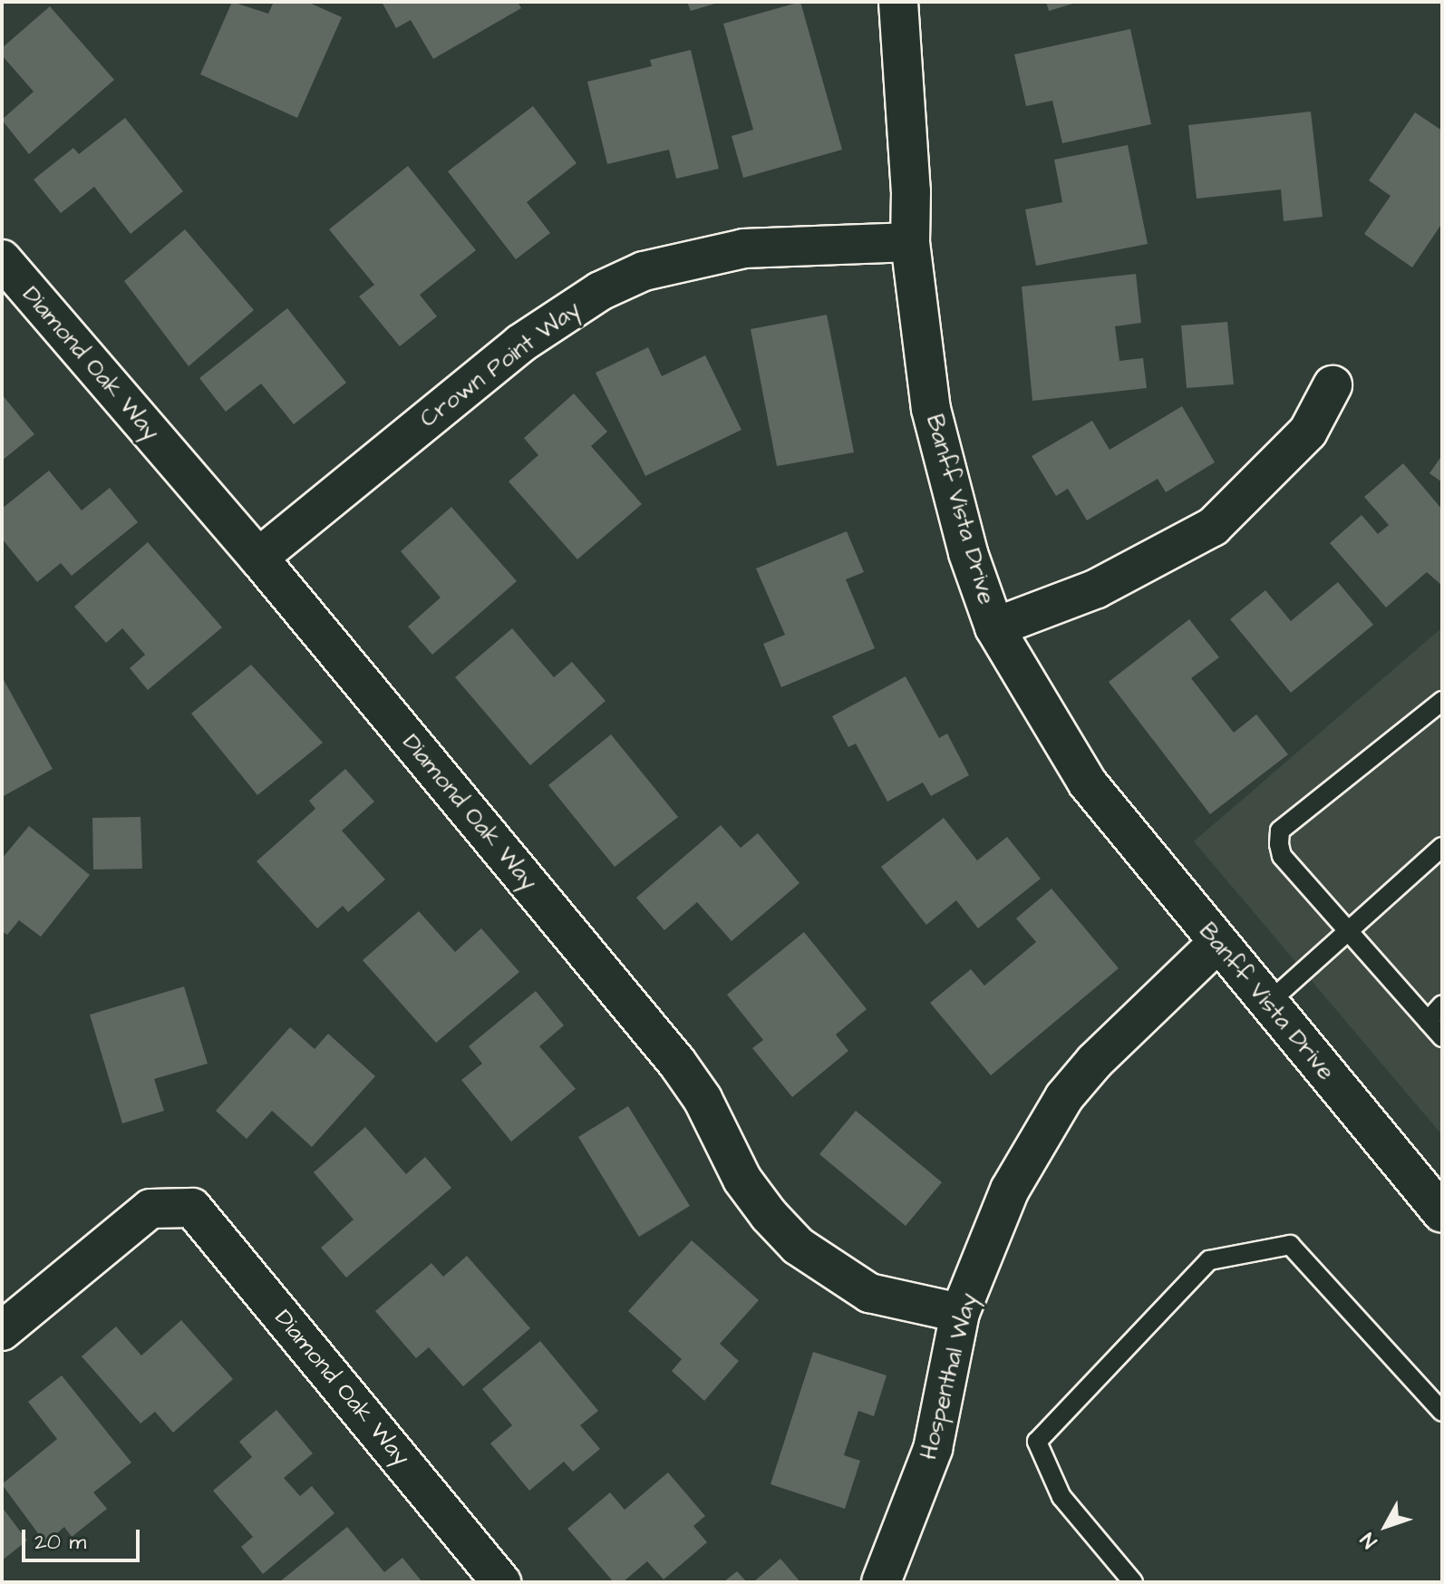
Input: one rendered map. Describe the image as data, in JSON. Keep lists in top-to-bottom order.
{
  "streets": {
    "street": [
      "Diamond Oak Way",
      "Crown Point Way",
      "Banff Vista Drive",
      "Hospenthal Way"
    ]
  },
  "crossings": [
    ["Diamond Oak Way", "Crown Point Way"],
    ["Diamond Oak Way", "Hospenthal Way"],
    ["Crown Point Way", "Banff Vista Drive"],
    ["Banff Vista Drive", "Hospenthal Way"]
  ],
  "scale_bar": "20 m",
  "north": "bottom left"
}
